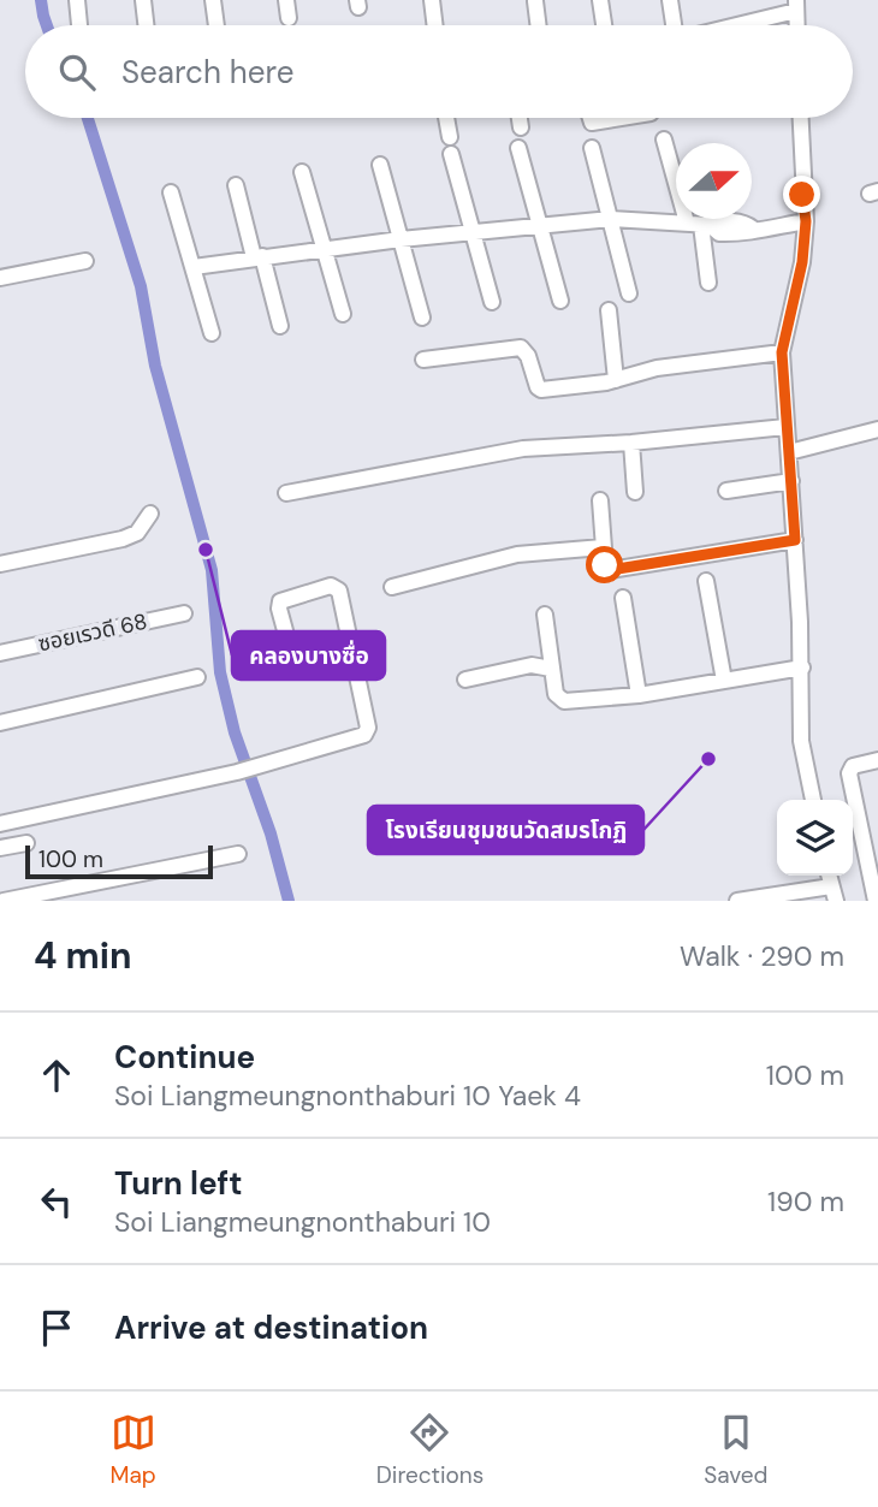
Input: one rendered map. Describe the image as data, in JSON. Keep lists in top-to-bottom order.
{
  "streets": {
    "street": ["ซอยเรวดี 68"]
  },
  "places": ["คลองบางซื่อ", "โรงเรียนชุมชนวัดสมรโกฏิ"],
  "scale_bar": "100 m",
  "north": "right",
  "page": {
    "search": "Search here",
    "scale": "100 m",
    "heading": ["4 min", "Walk · 290 m"],
    "list": [
      ["Continue", "Soi Liangmeungnonthaburi 10 Yaek 4", "100 m"],
      ["Turn left", "Soi Liangmeungnonthaburi 10", "190 m"],
      "Arrive at destination"
    ],
    "nav": ["Map", "Directions", "Saved"]
  }
}
